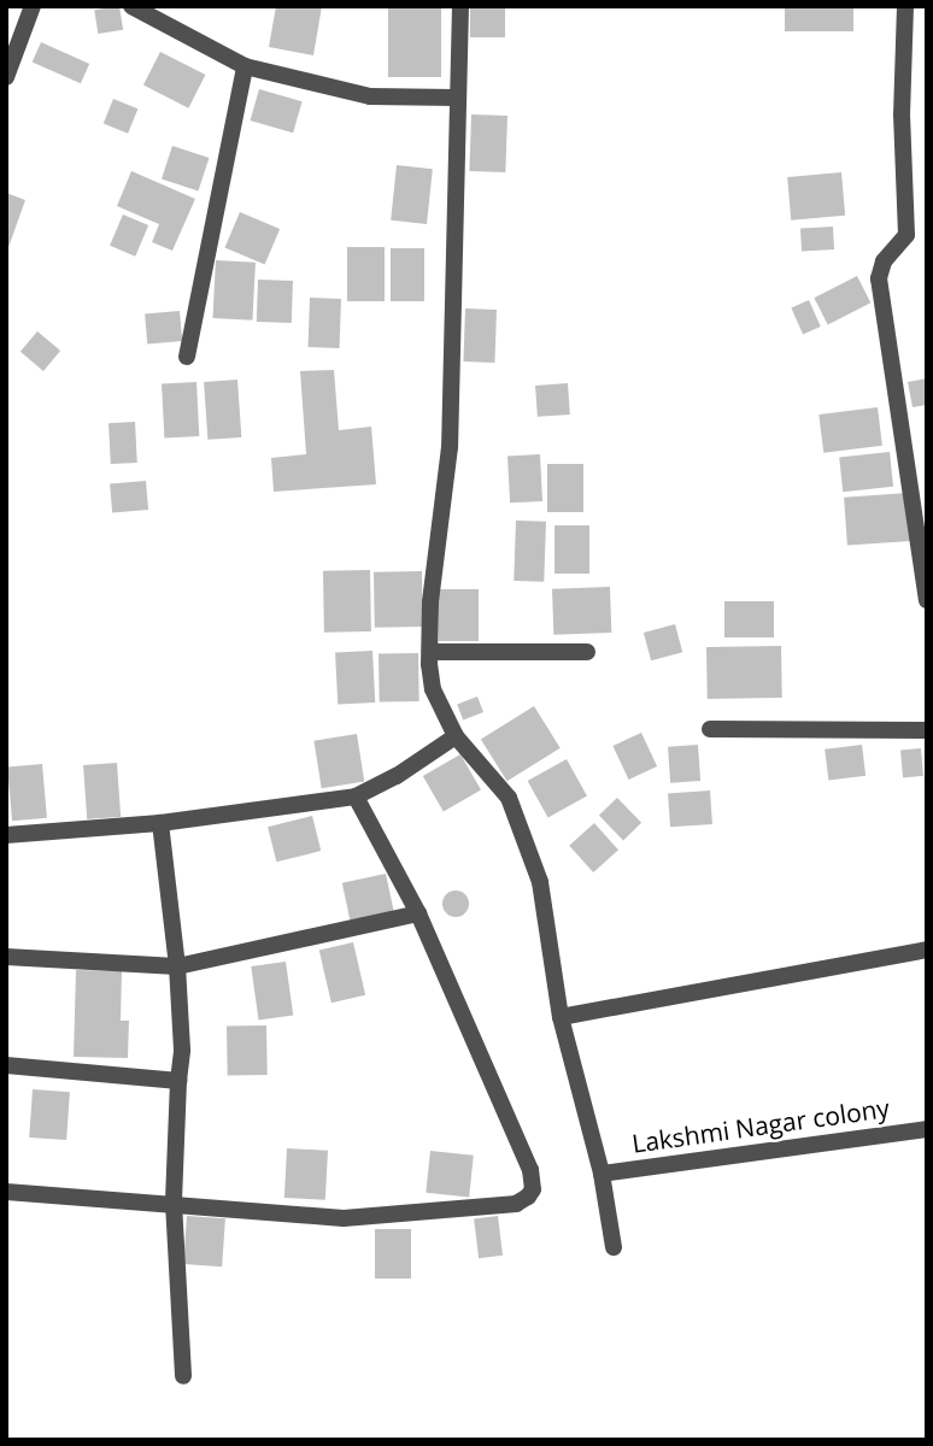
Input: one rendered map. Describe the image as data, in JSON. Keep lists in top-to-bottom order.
{
  "streets": {
    "street": ["Lakshmi Nagar colony"]
  }
}
